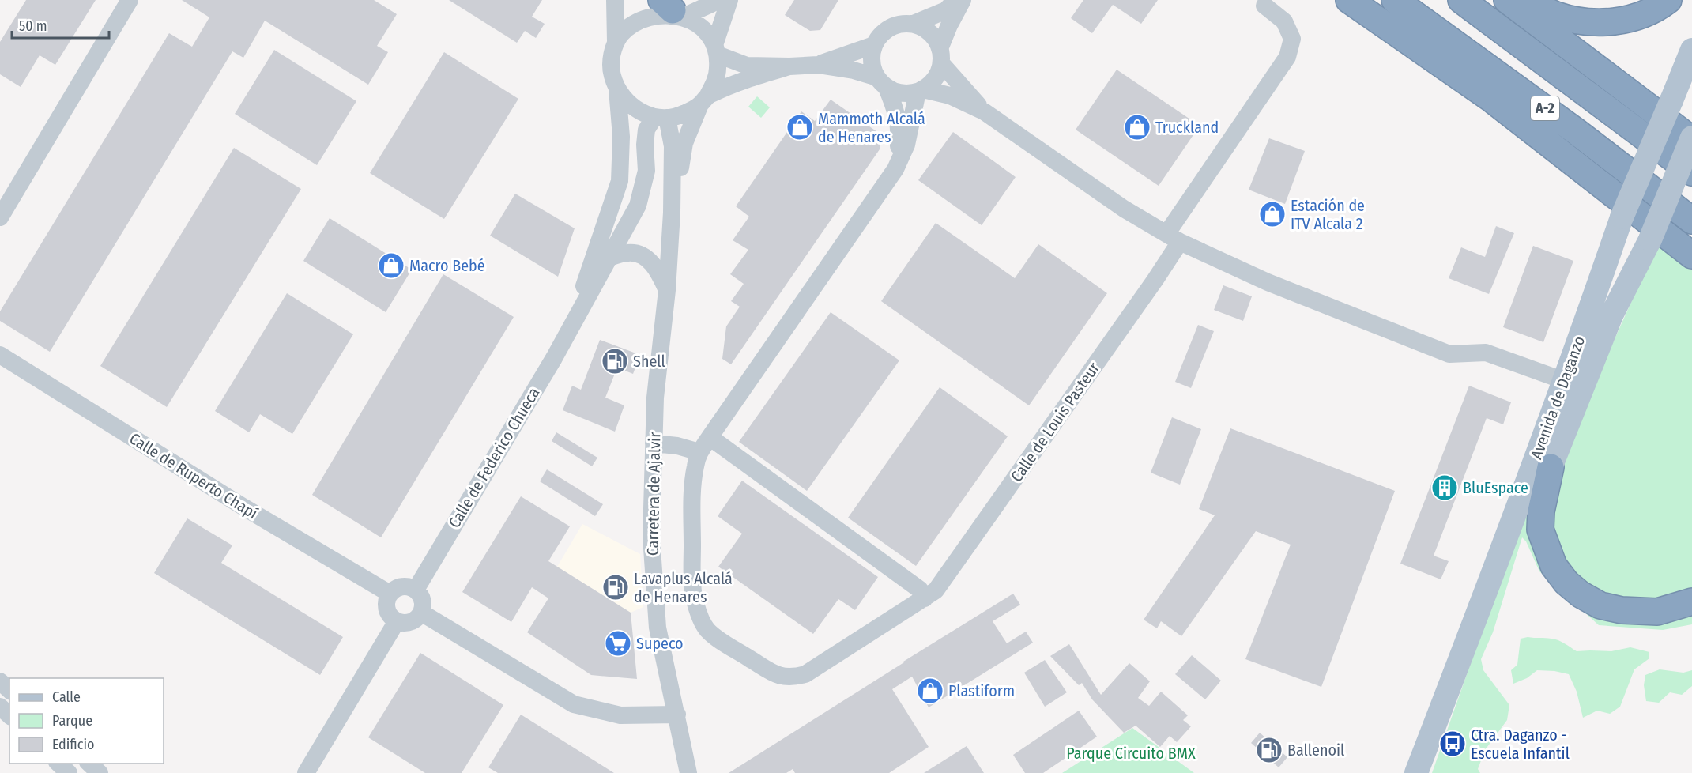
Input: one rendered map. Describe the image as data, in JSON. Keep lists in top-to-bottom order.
{
  "streets": {
    "highway": ["A-2"],
    "main road": ["Avenida de Daganzo"],
    "street": [
      "Calle de Louis Pasteur",
      "Calle de Federico Chueca",
      "Calle de Ruperto Chapí",
      "Carretera de Ajalvir"
    ]
  },
  "crossings": [
    ["Calle de Federico Chueca", "Calle de Ruperto Chapí"]
  ],
  "parks": ["Parque Circuito BMX"],
  "places": {
    "shop": [
      "Mammoth Alcalá de Henares",
      "Truckland",
      "Estación de ITV Alcala 2",
      "Macro Bebé",
      "Plastiform"
    ],
    "fuel station": ["Shell", "Lavaplus Alcalá de Henares", "Ballenoil"],
    "building": ["BluEspace"],
    "supermarket": ["Supeco"],
    "bus stop": ["Ctra. Daganzo - Escuela Infantil"]
  },
  "legend": ["Calle", "Parque", "Edificio"],
  "scale_bar": "50 m"
}
